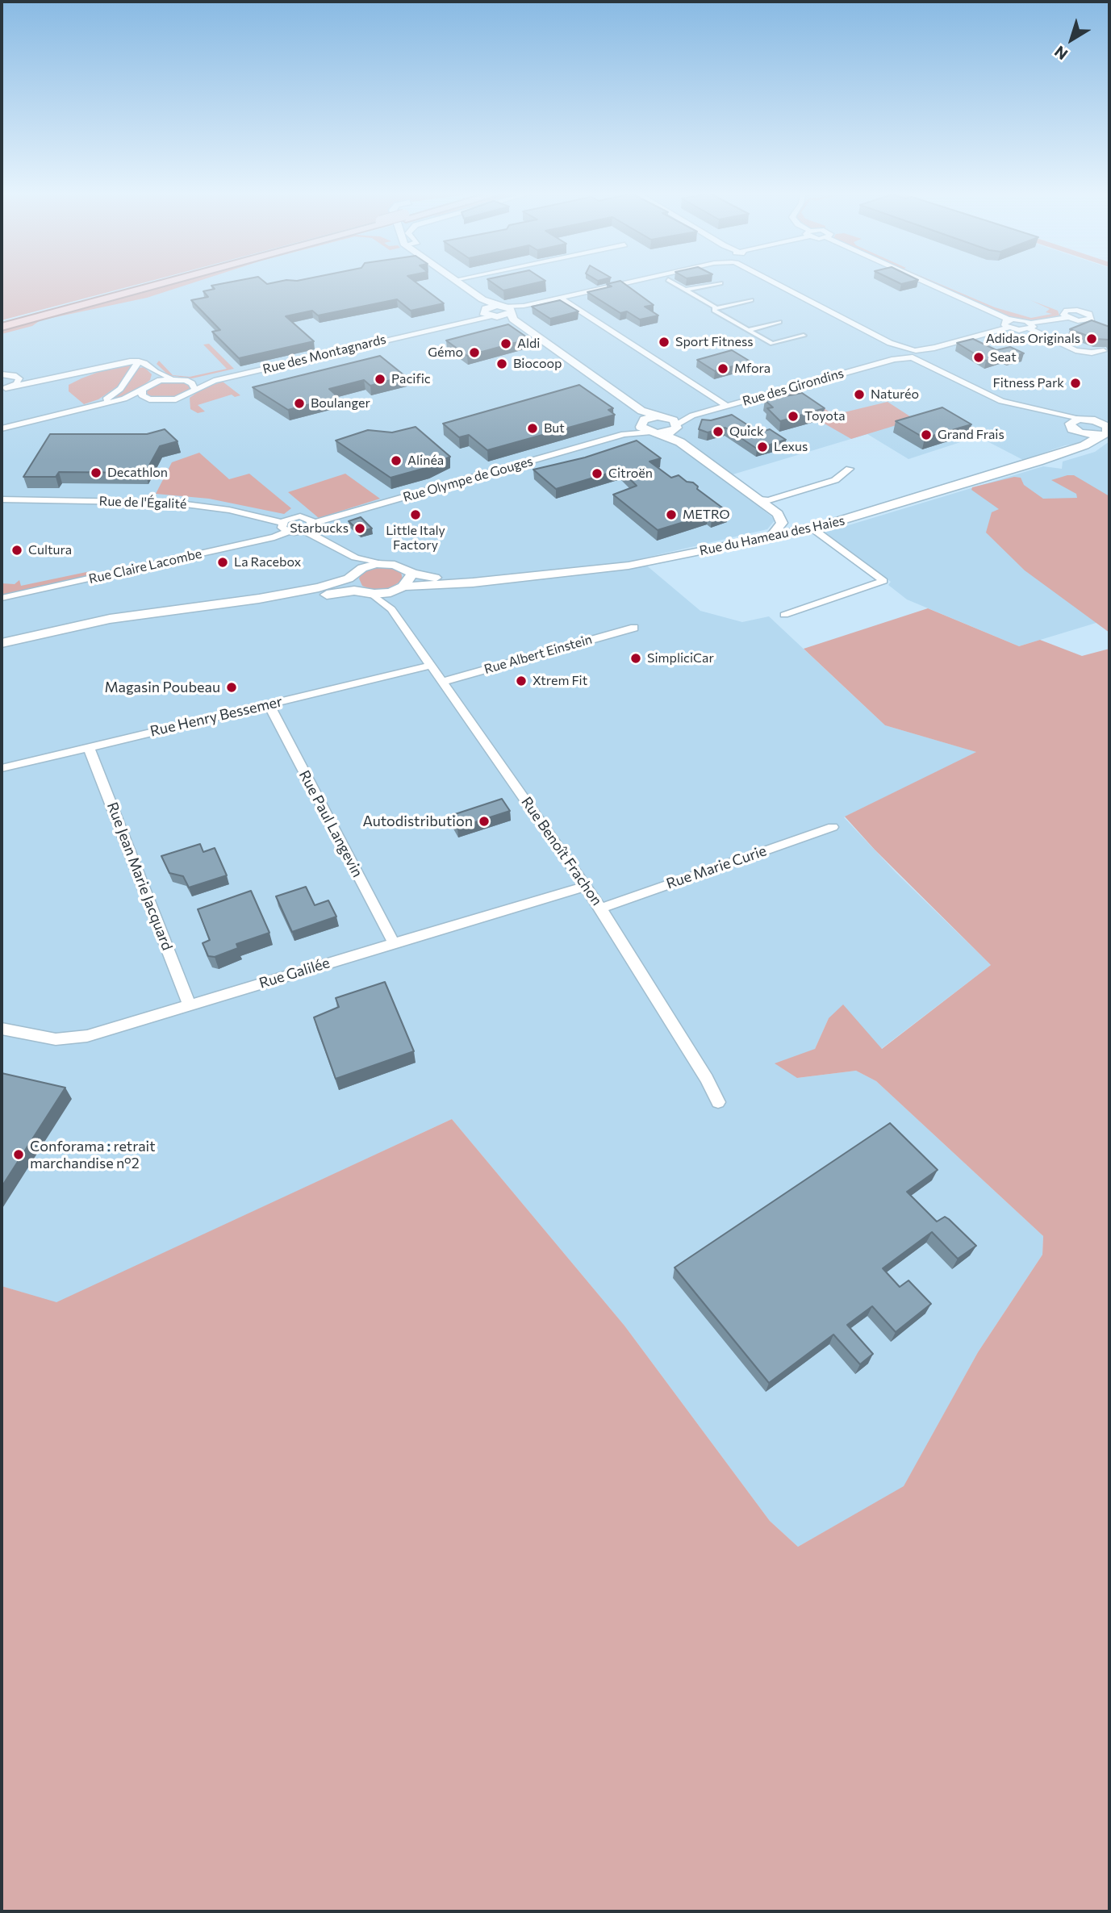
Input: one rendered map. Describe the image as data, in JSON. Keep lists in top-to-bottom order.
{
  "streets": {
    "street": [
      "Rue des Montagnards",
      "Rue des Girondins",
      "Rue Olympe de Gouges",
      "Rue de l'Égalité",
      "Rue du Hameau des Haies",
      "Rue Claire Lacombe",
      "Rue Albert Einstein",
      "Rue Henry Bessemer",
      "Rue Paul Langevin",
      "Rue Benoît Frachon",
      "Rue Marie Curie",
      "Rue Jean Marie Jacquard",
      "Rue Galilée"
    ]
  },
  "crossings": [
    ["Rue de l'Égalité", "Rue Claire Lacombe"],
    ["Rue du Hameau des Haies", "Rue Benoît Frachon"],
    ["Rue Albert Einstein", "Rue Benoît Frachon"],
    ["Rue Henry Bessemer", "Rue Paul Langevin"],
    ["Rue Henry Bessemer", "Rue Benoît Frachon"],
    ["Rue Henry Bessemer", "Rue Jean Marie Jacquard"],
    ["Rue Paul Langevin", "Rue Galilée"],
    ["Rue Benoît Frachon", "Rue Marie Curie"],
    ["Rue Benoît Frachon", "Rue Galilée"],
    ["Rue Jean Marie Jacquard", "Rue Galilée"]
  ],
  "places": [
    "Adidas Originals",
    "Sport Fitness",
    "Aldi",
    "Gémo",
    "Seat",
    "Biocoop",
    "Mfora",
    "Pacific",
    "Fitness Park",
    "Naturéo",
    "Boulanger",
    "Toyota",
    "But",
    "Quick",
    "Grand Frais",
    "Lexus",
    "Alinéa",
    "Decathlon",
    "Citroën",
    "Little Italy Factory",
    "METRO",
    "Starbucks",
    "Cultura",
    "La Racebox",
    "SimpliciCar",
    "Xtrem Fit",
    "Magasin Poubeau",
    "Autodistribution",
    "Conforama : retrait marchandise n°2"
  ],
  "north": "bottom left"
}
